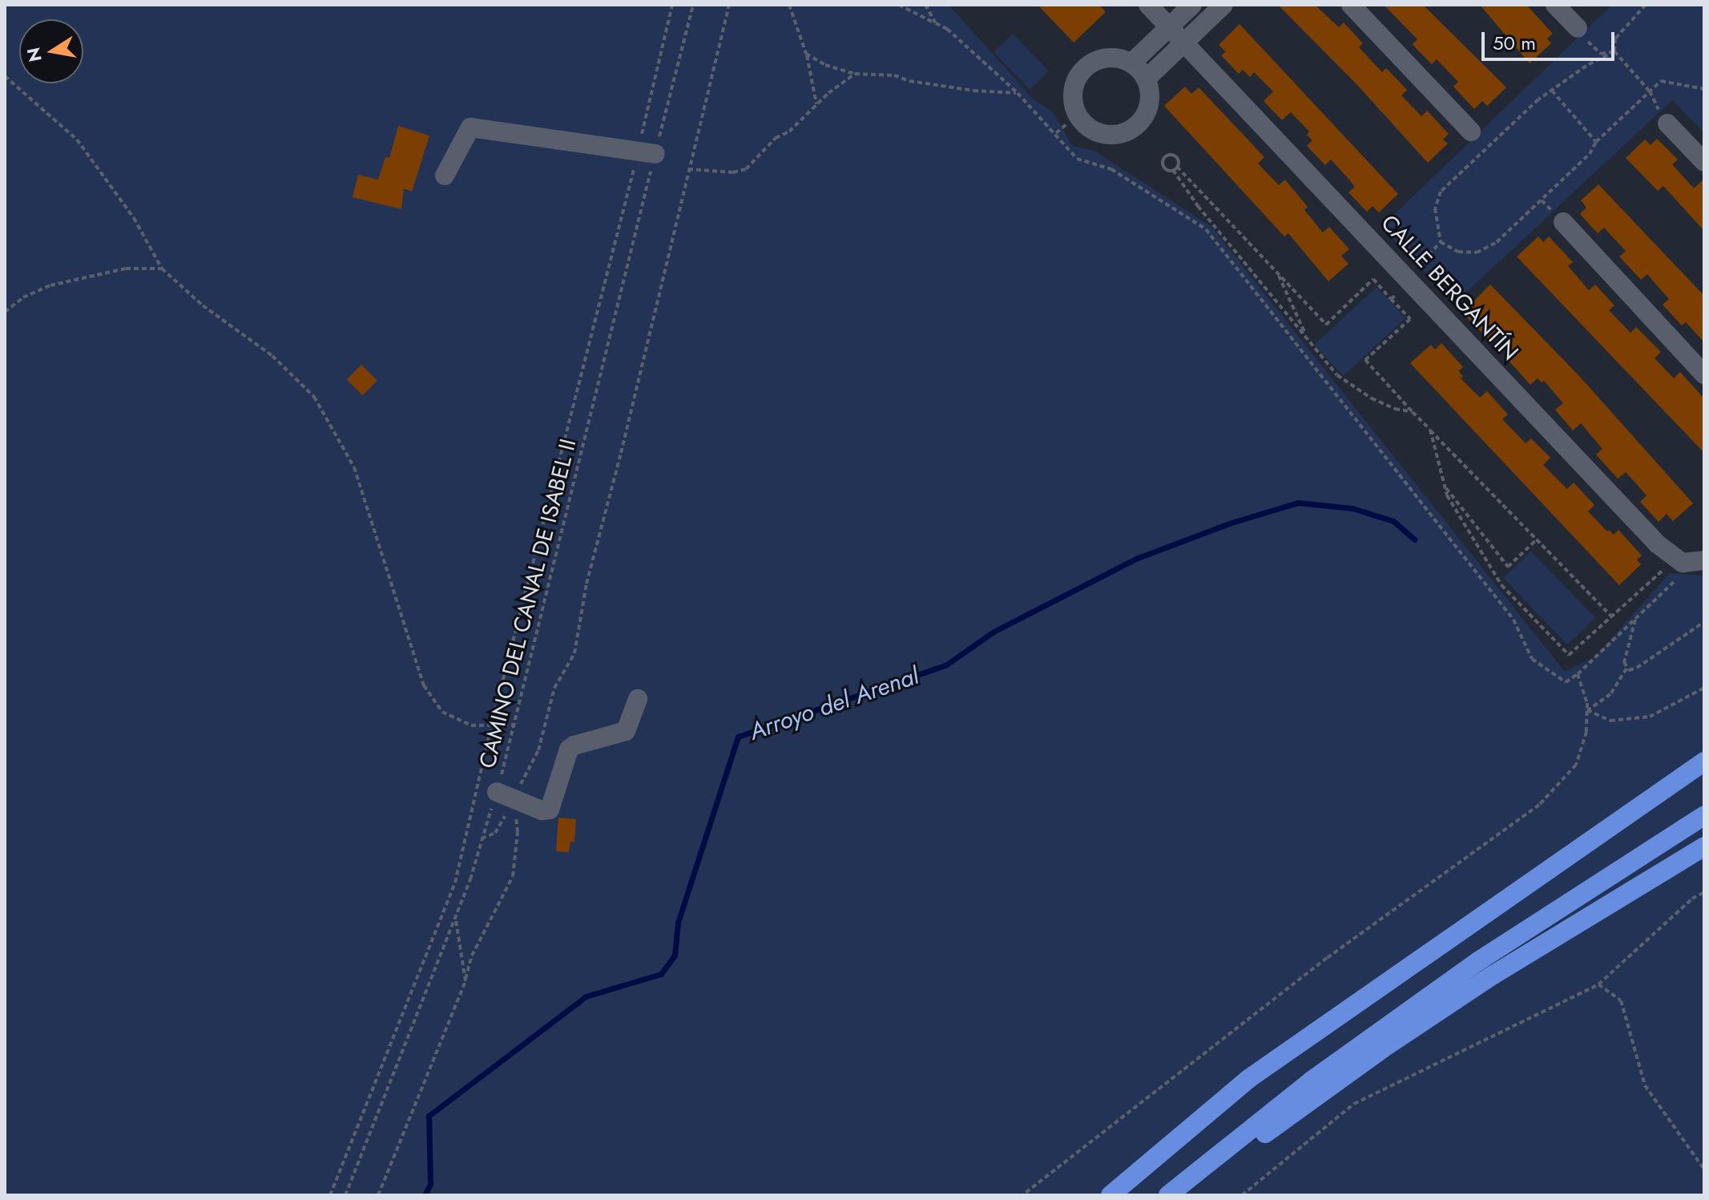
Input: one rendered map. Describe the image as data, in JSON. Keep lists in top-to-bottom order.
{
  "streets": {
    "street": ["CALLE BERGANTÍN"],
    "path": ["CAMINO DEL CANAL DE ISABEL II"]
  },
  "water": ["Arroyo del Arenal"],
  "scale_bar": "50 m",
  "north": "left"
}
